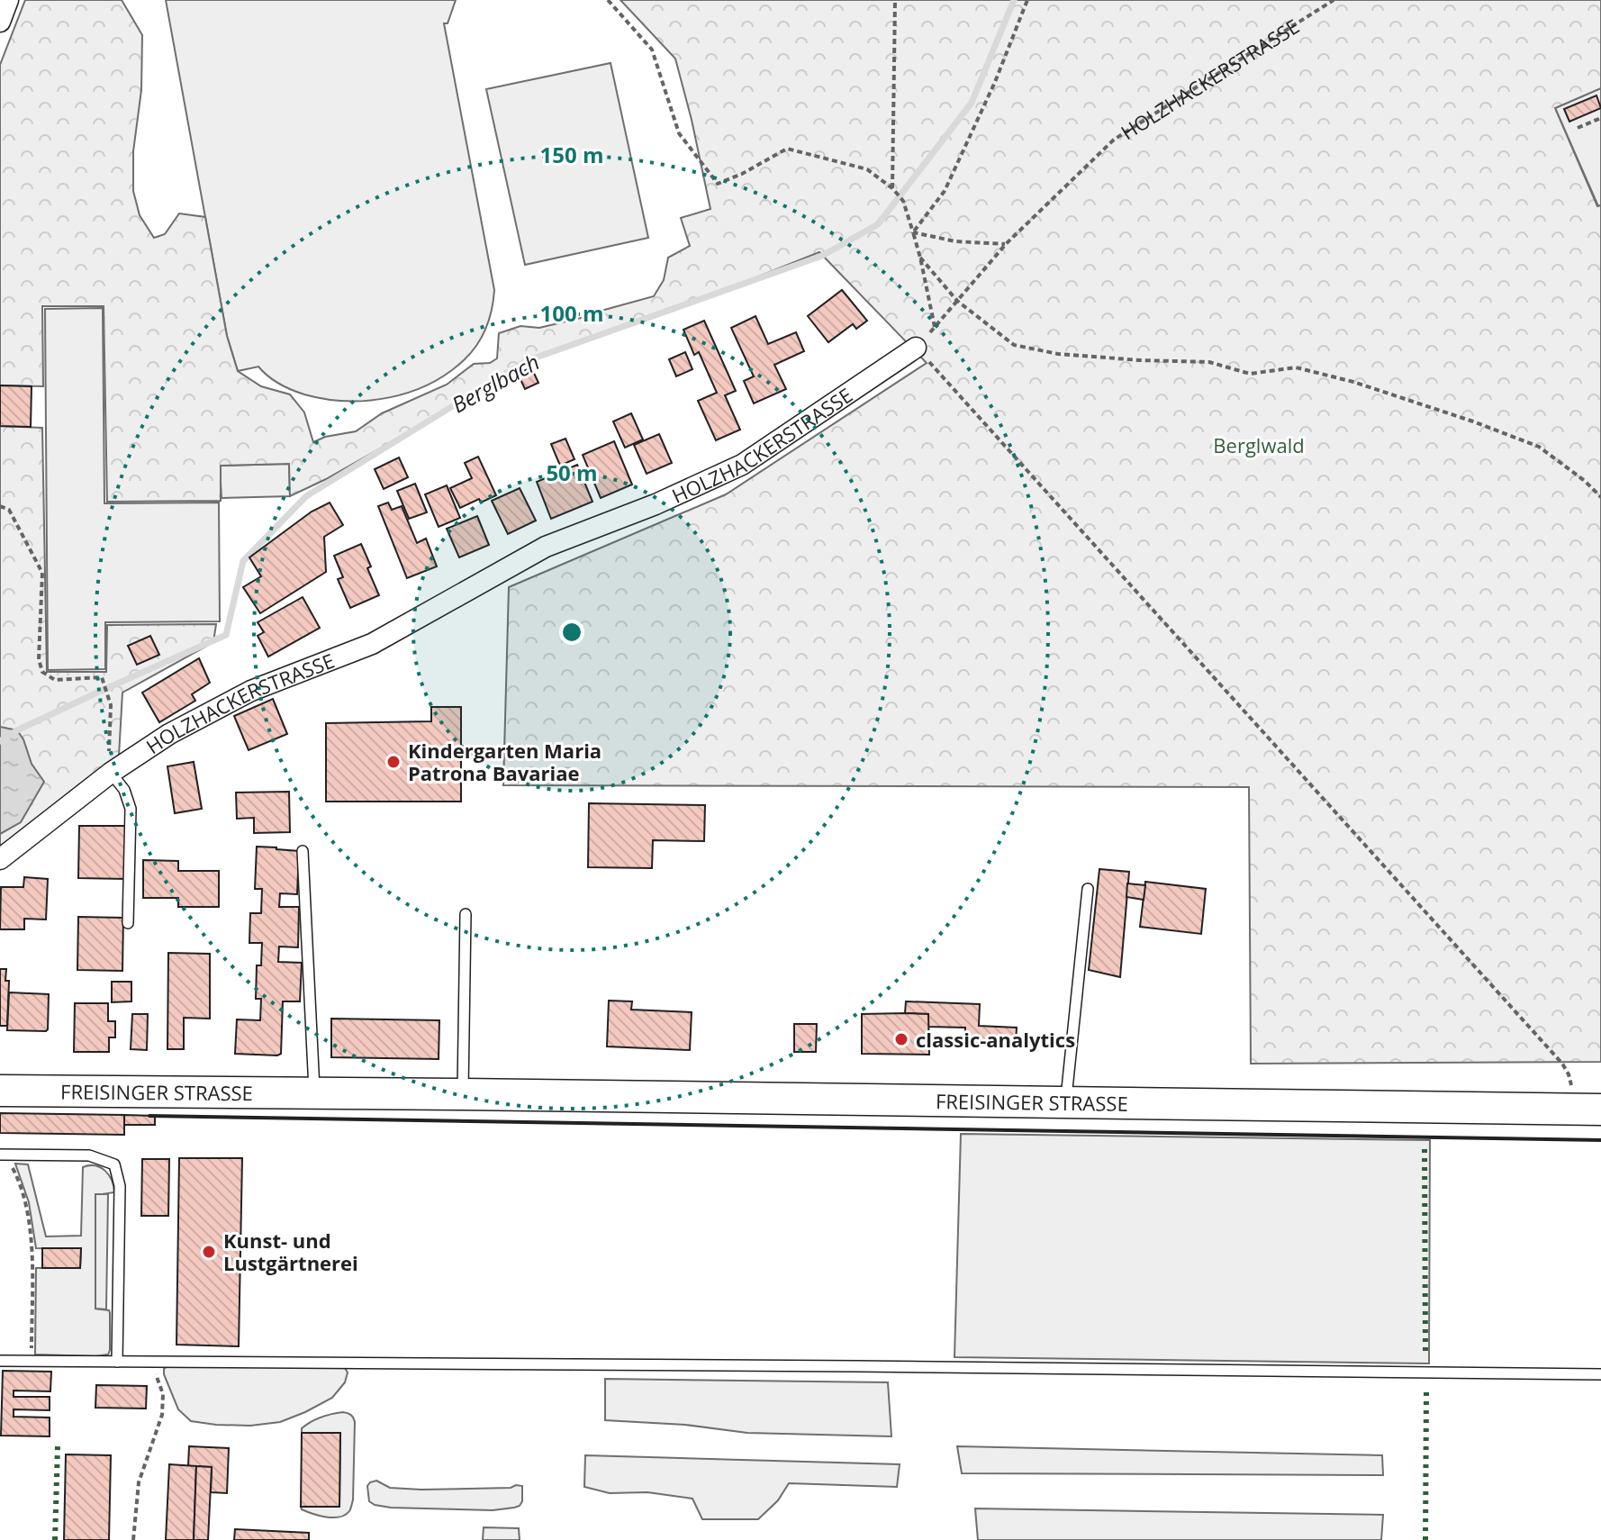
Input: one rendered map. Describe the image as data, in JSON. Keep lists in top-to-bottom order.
{
  "streets": {
    "main road": ["FREISINGER STRASSE"],
    "street": ["HOLZHACKERSTRASSE"]
  },
  "water": ["Berglbach"],
  "parks": ["Berglwald"],
  "places": ["Kindergarten Maria Patrona Bavariae", "classic-analytics", "Kunst- und Lustgärtnerei"],
  "rings": ["150 m", "100 m", "50 m"]
}
